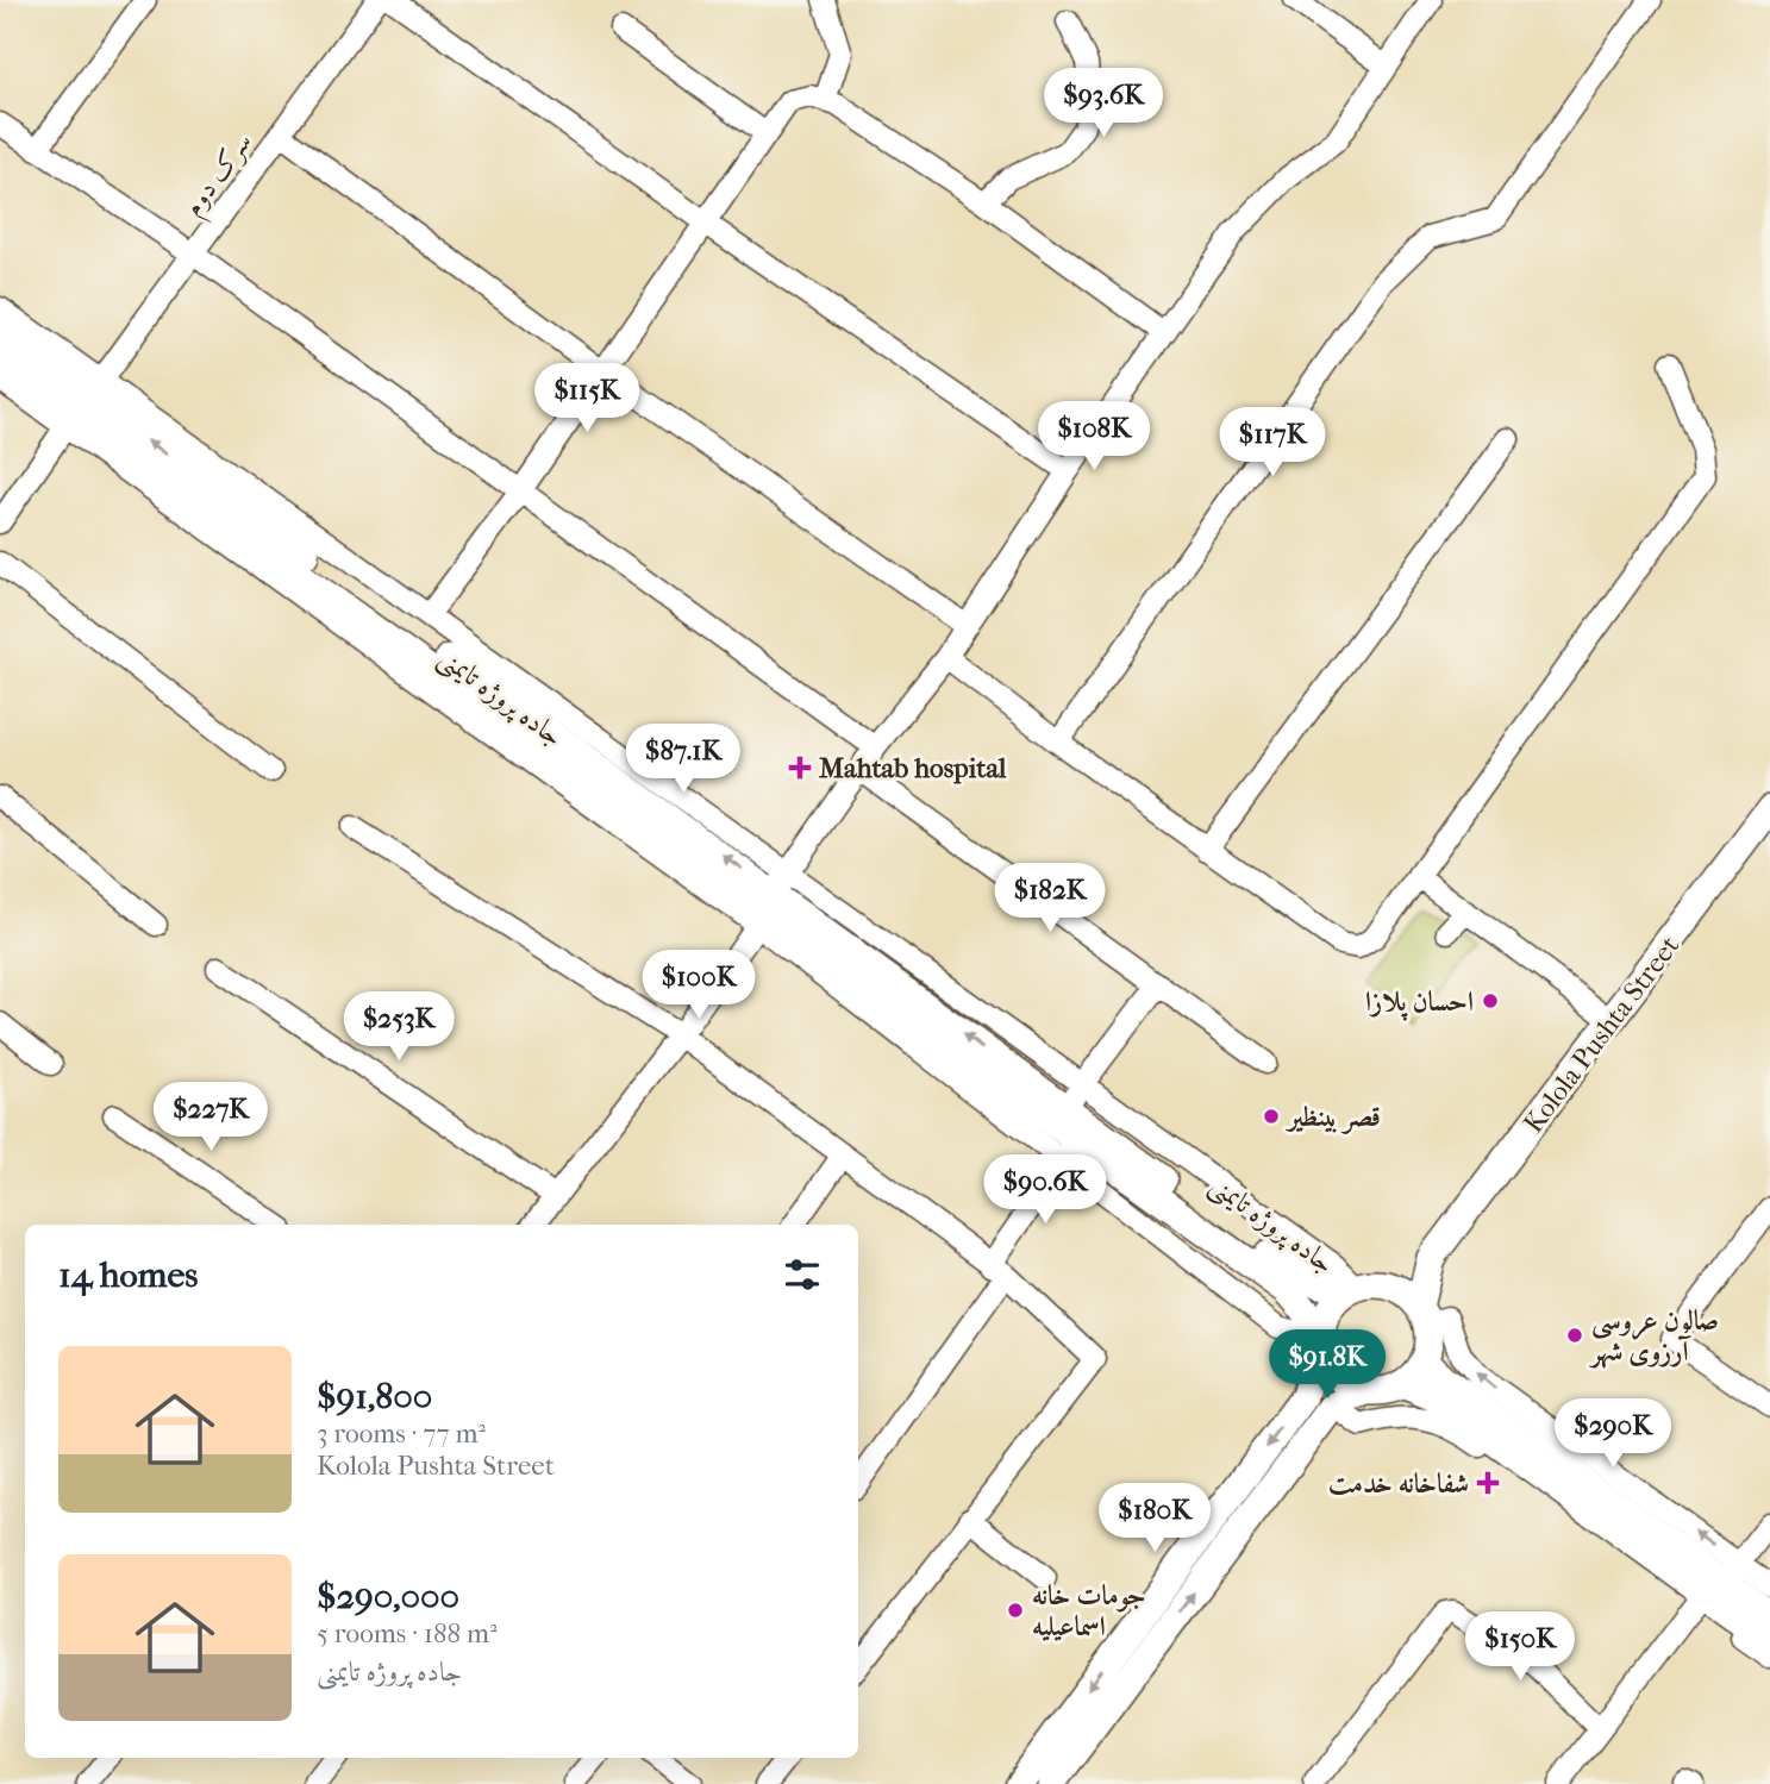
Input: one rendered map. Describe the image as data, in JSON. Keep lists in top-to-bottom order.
{
  "streets": {
    "main road": ["جاده پروژه تایمنی", "Kolola Pushta Street"],
    "street": ["سرک دوم"]
  },
  "crossings": [
    ["سرک دوم", "جاده پروژه تایمنی"]
  ],
  "places": {
    "health": ["Mahtab hospital", "شفاخانه خدمت"],
    "other": [
      "احسان پلازا",
      "قصر بینظیر",
      "صالون عروسی آرزوی شهر",
      "جومات خانه اسماعيليه"
    ]
  },
  "page": {
    "price": [
      "$93.6K",
      "$115K",
      "$108K",
      "$117K",
      "$87.1K",
      "$182K",
      "$100K",
      "$253K",
      "$227K",
      "$90.6K",
      "$91.8K",
      "$290K",
      "$180K",
      "$150K"
    ],
    "heading": "14 homes",
    "list": [
      {
        "name": "$91,800",
        "note": "3 rooms · 77 m² · Kolola Pushta Street"
      },
      {
        "name": "$290,000",
        "note": "5 rooms · 188 m² · جاده پروژه تایمنی"
      }
    ]
  }
}
